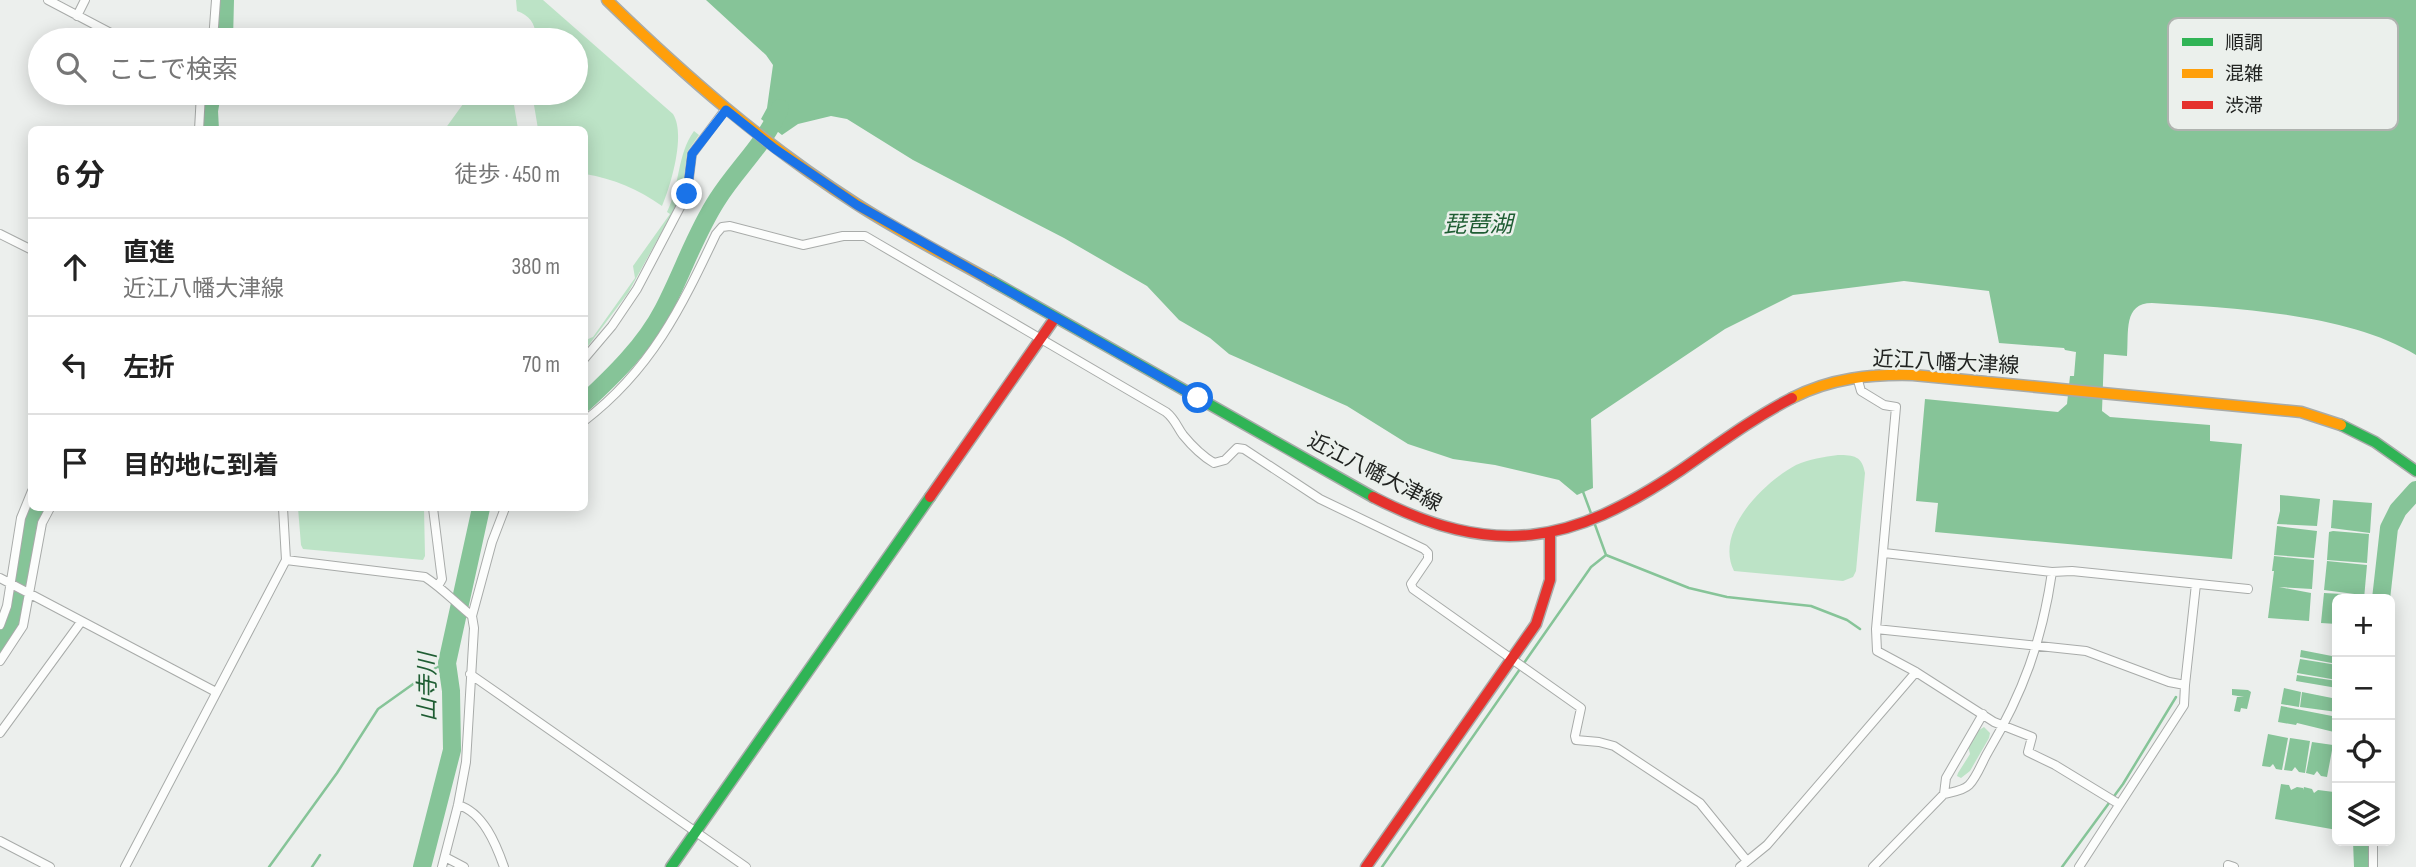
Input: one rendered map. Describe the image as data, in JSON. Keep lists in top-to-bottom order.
{
  "streets": {
    "main road": ["近江八幡大津線"]
  },
  "water": ["琵琶湖", "山寺川"],
  "legend": ["順調", "混雑", "渋滞"],
  "page": {
    "search": "ここで検索",
    "heading": ["6 分", "徒歩 · 450 m"],
    "list": [
      ["直進", "近江八幡大津線", "380 m"],
      ["左折", "70 m"],
      "目的地に到着"
    ],
    "map_buttons": ["+", "−"]
  }
}
